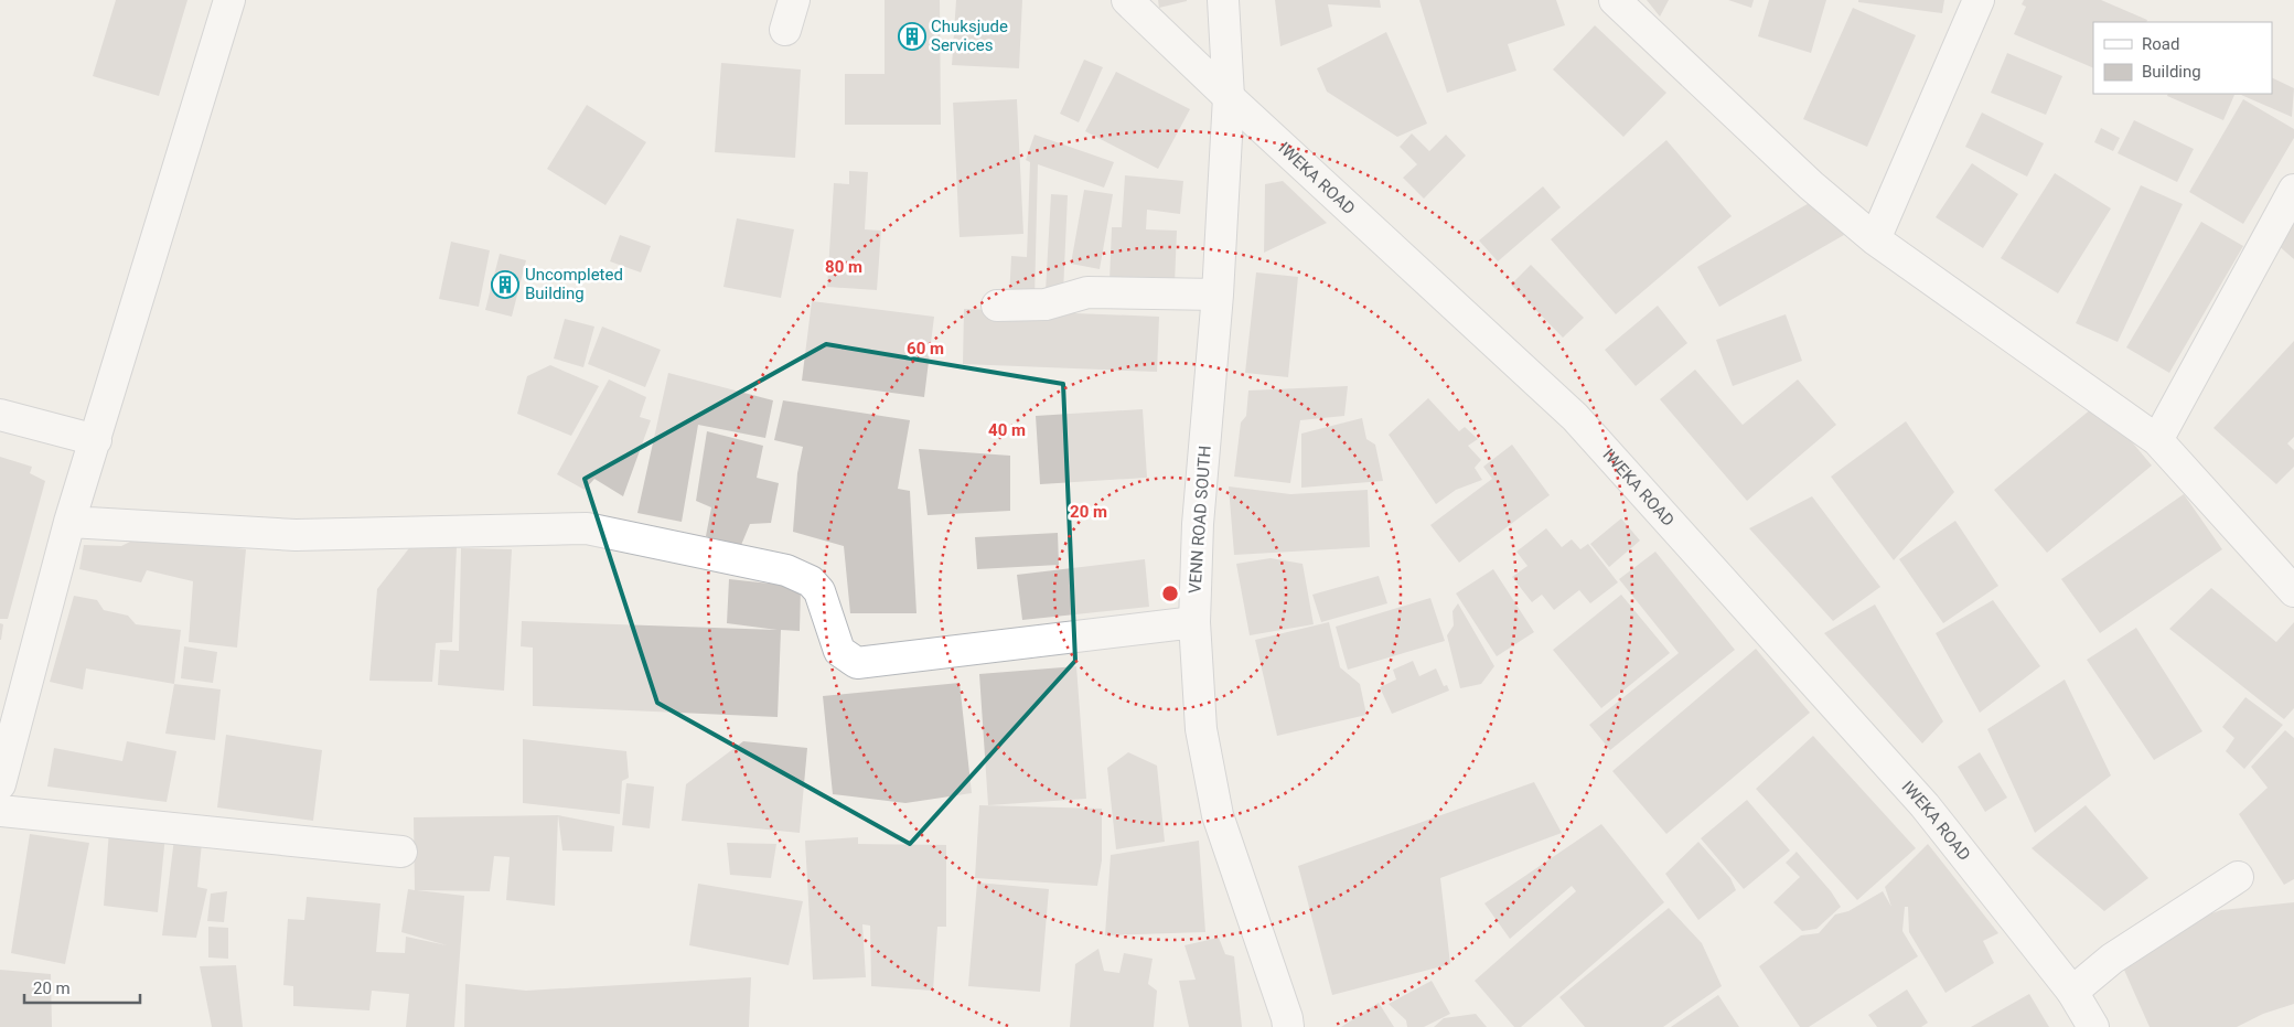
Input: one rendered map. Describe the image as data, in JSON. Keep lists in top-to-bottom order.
{
  "streets": {
    "street": ["IWEKA ROAD", "VENN ROAD SOUTH"]
  },
  "crossings": [
    ["IWEKA ROAD", "VENN ROAD SOUTH"]
  ],
  "places": {
    "building": ["Chuksjude Services", "Uncompleted Building"]
  },
  "legend": ["Road", "Building"],
  "scale_bar": "20 m",
  "rings": [
    "80 m",
    "60 m",
    "40 m",
    "20 m"
  ]
}
